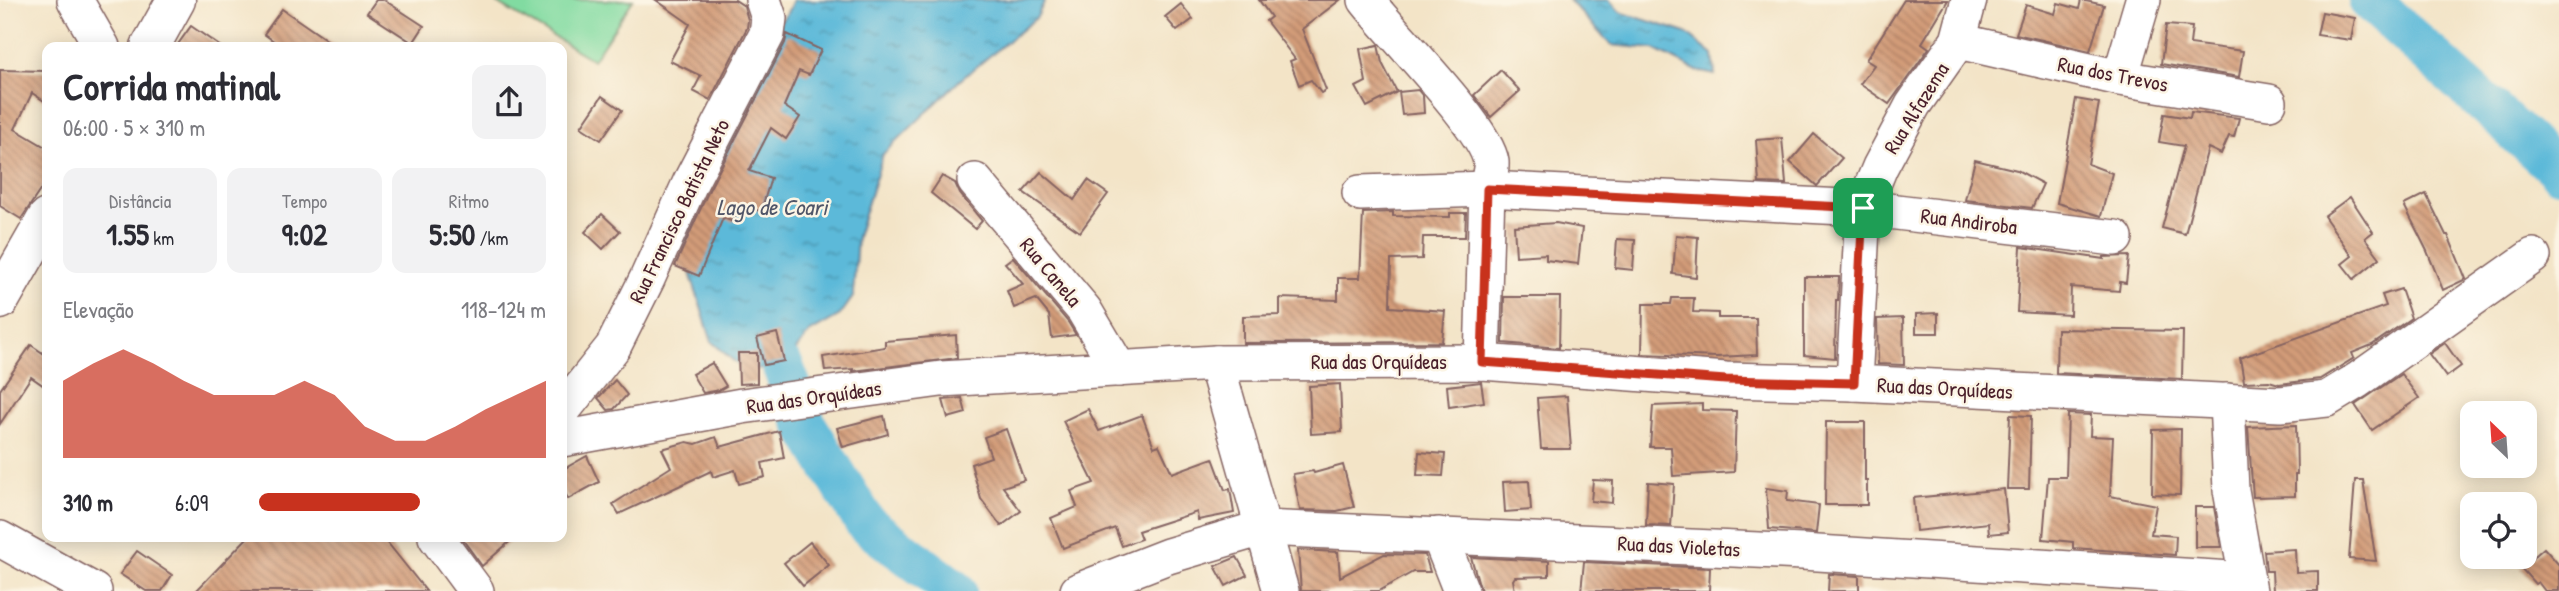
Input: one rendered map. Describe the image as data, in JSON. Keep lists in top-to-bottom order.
{
  "streets": {
    "street": [
      "Rua dos Trevos",
      "Rua Alfazema",
      "Rua Francisco Batista Neto",
      "Rua Andiroba",
      "Rua Canela",
      "Rua das Orquídeas",
      "Rua das Violetas"
    ]
  },
  "crossings": [
    ["Rua dos Trevos", "Rua Alfazema"],
    ["Rua Alfazema", "Rua Andiroba"],
    ["Rua Alfazema", "Rua das Orquídeas"],
    ["Rua Canela", "Rua das Orquídeas"]
  ],
  "water": ["Lago de Coari"],
  "north": "top left",
  "page": {
    "heading": ["Corrida matinal", "06:00 · 5 × 310 m"],
    "stats": [
      ["Distância", "1.55 km"],
      ["Tempo", "9:02"],
      ["Ritmo", "5:50 /km"]
    ],
    "chart": ["Elevação", "118–124 m"],
    "list": [
      {
        "name": "310 m",
        "note": "6:09"
      }
    ]
  }
}
